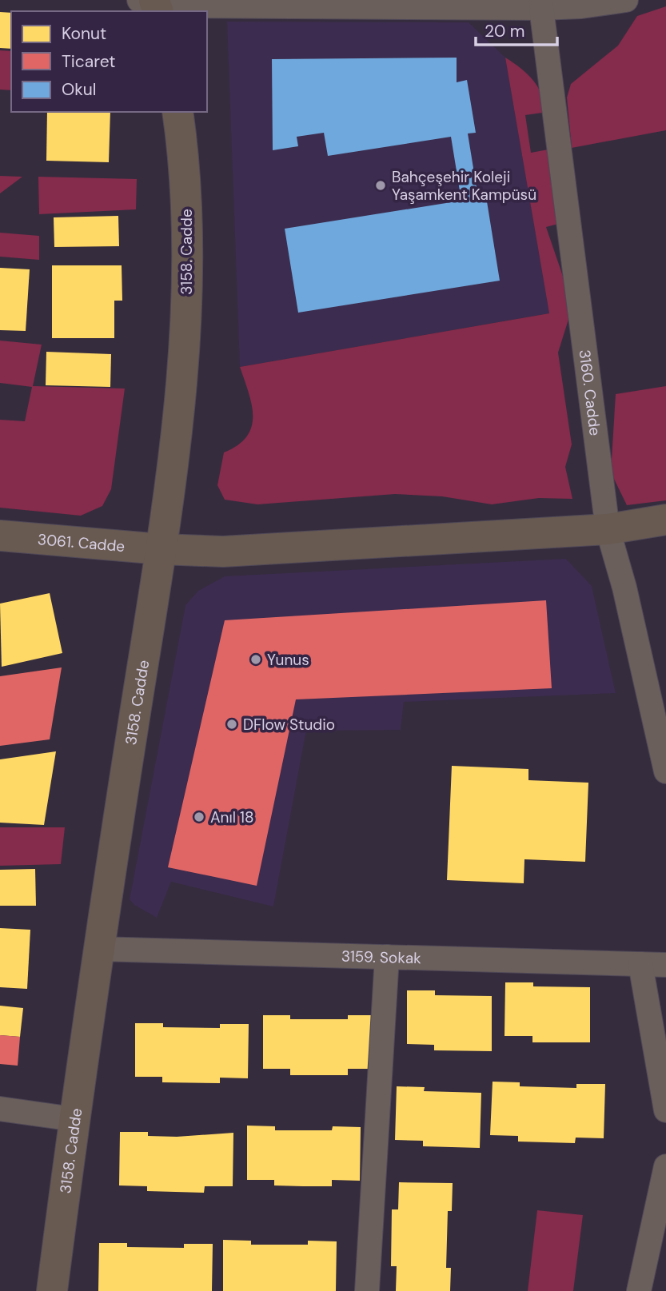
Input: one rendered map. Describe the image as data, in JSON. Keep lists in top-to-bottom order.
{
  "streets": {
    "street": [
      "3158. Cadde",
      "3160. Cadde",
      "3061. Cadde",
      "3159. Sokak"
    ]
  },
  "crossings": [
    ["3158. Cadde", "3061. Cadde"],
    ["3158. Cadde", "3159. Sokak"],
    ["3160. Cadde", "3061. Cadde"]
  ],
  "places": [
    "Bahçeşehir Koleji Yaşamkent Kampüsü",
    "Yunus",
    "DFlow Studio",
    "Anıl 18"
  ],
  "legend": ["Konut", "Ticaret", "Okul"],
  "scale_bar": "20 m"
}
